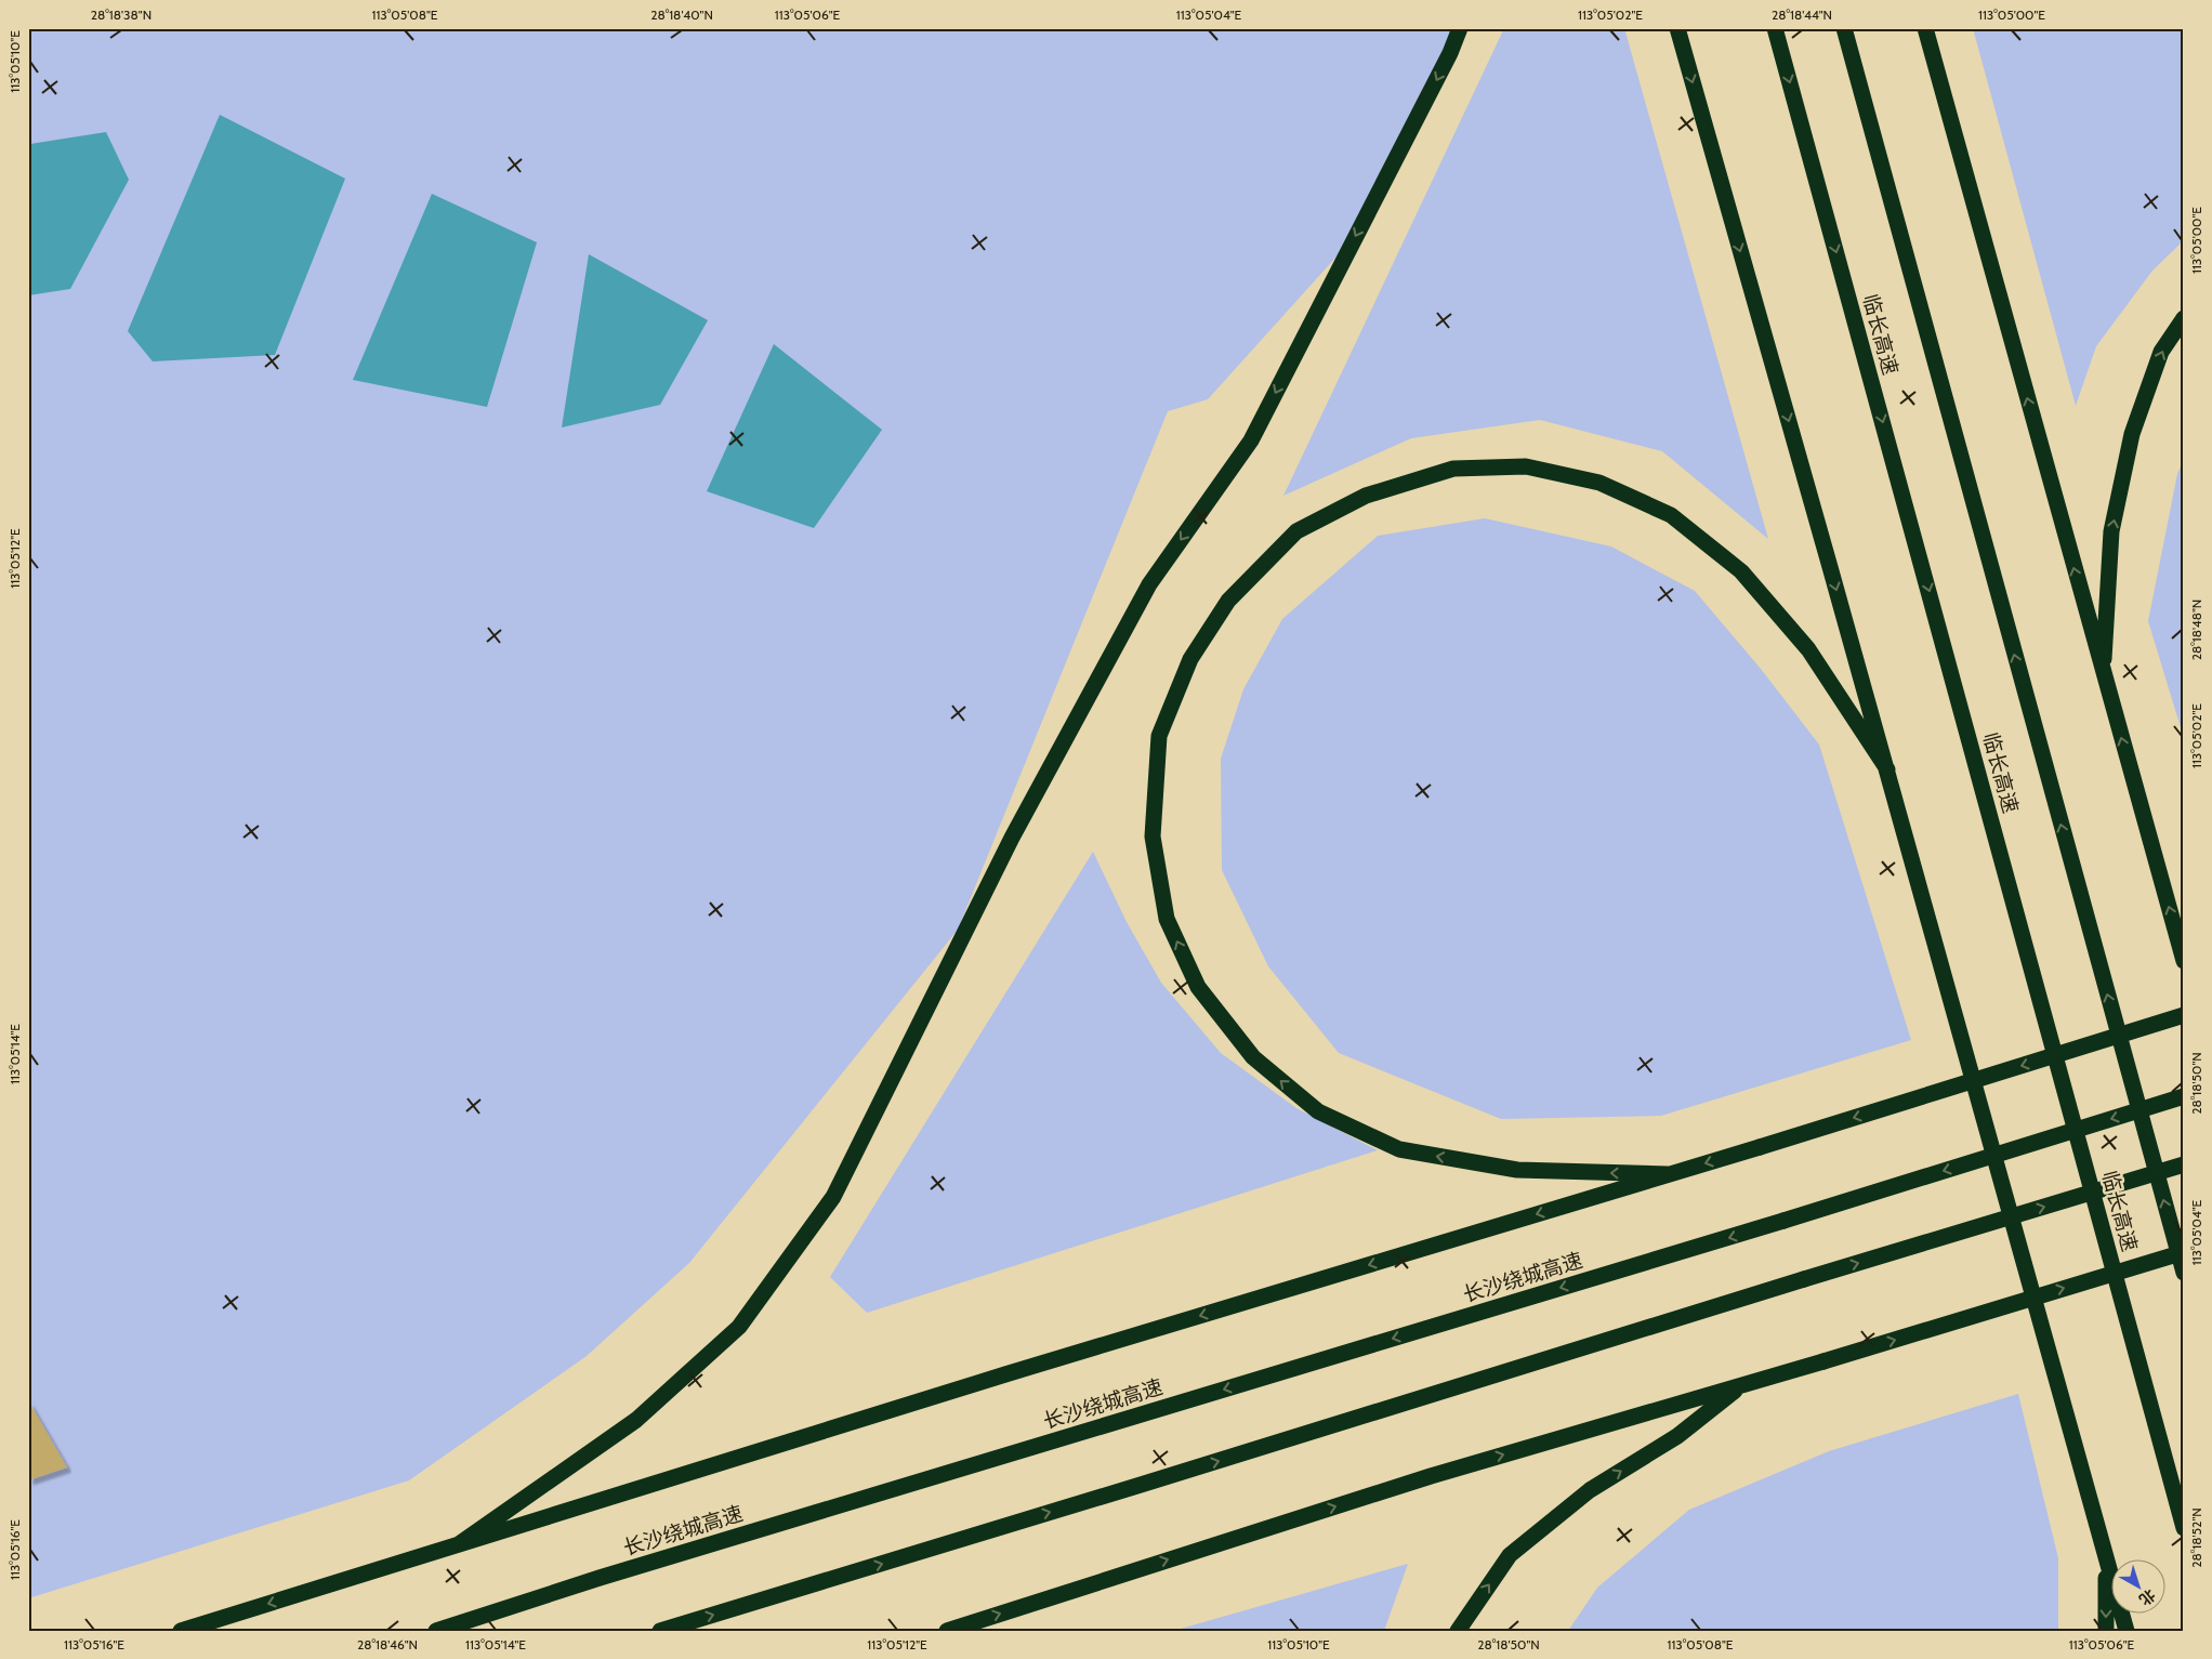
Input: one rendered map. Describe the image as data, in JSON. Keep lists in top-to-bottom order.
{
  "streets": {
    "highway": ["临长高速", "长沙绕城高速"]
  },
  "north": "bottom right",
  "coordinates": [
    "28°18'38\"N",
    "113°05'08\"E",
    "28°18'40\"N",
    "113°05'06\"E",
    "113°05'04\"E",
    "113°05'02\"E",
    "28°18'44\"N",
    "113°05'00\"E",
    "113°05'10\"E",
    "113°05'12\"E",
    "28°18'48\"N",
    "113°05'14\"E",
    "28°18'50\"N",
    "28°18'52\"N",
    "113°05'16\"E",
    "28°18'46\"N"
  ]
}
